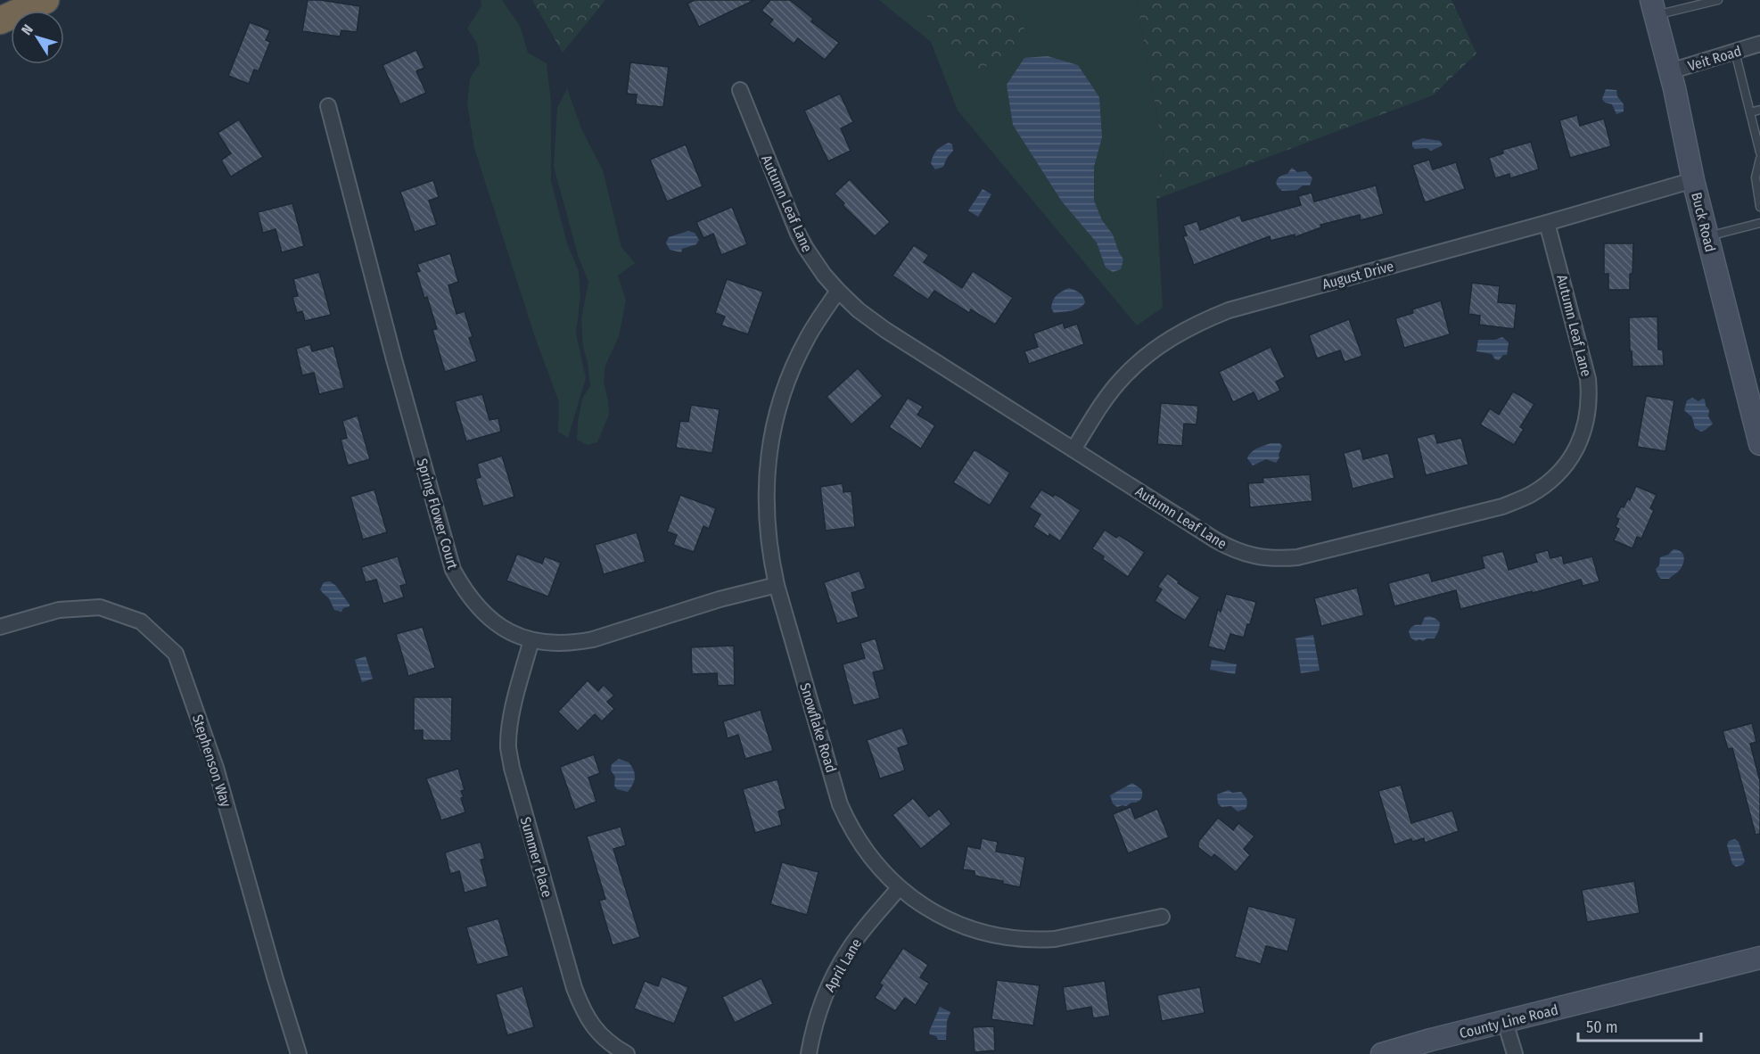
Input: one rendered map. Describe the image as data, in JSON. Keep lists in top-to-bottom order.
{
  "streets": {
    "street": [
      "Veit Road",
      "Autumn Leaf Lane",
      "Buck Road",
      "August Drive",
      "Spring Flower Court",
      "Snowflake Road",
      "Stephenson Way",
      "Summer Place",
      "April Lane",
      "County Line Road"
    ]
  },
  "crossings": [
    ["Veit Road", "Buck Road"],
    ["Autumn Leaf Lane", "August Drive"],
    ["Autumn Leaf Lane", "Snowflake Road"],
    ["Buck Road", "August Drive"],
    ["Spring Flower Court", "Snowflake Road"],
    ["Spring Flower Court", "Summer Place"],
    ["Snowflake Road", "April Lane"]
  ],
  "scale_bar": "50 m",
  "north": "top left"
}
